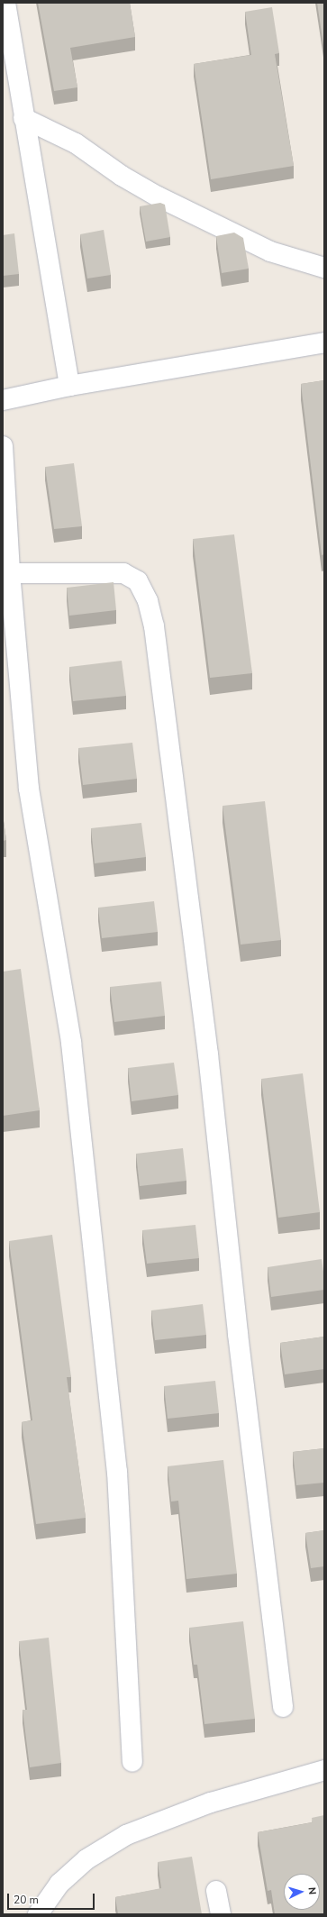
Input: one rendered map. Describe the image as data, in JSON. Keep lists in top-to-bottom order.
{
  "scale_bar": "20 m",
  "north": "right"
}
